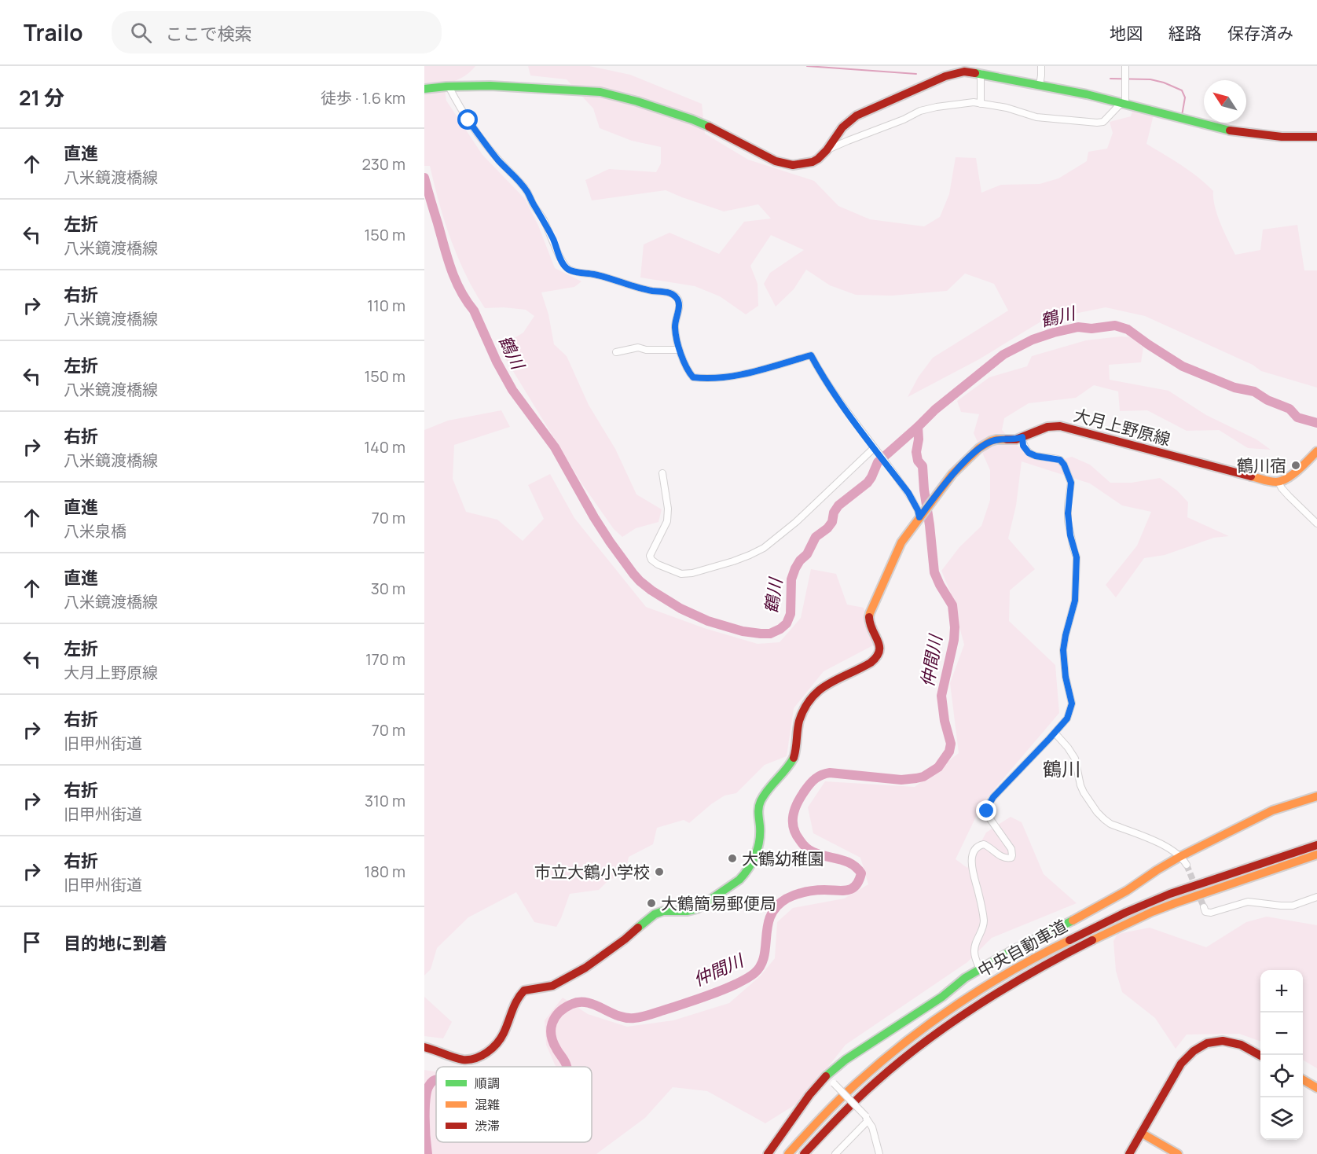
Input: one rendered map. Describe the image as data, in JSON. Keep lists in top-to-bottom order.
{
  "streets": {
    "main road": ["大月上野原線", "中央自動車道"]
  },
  "districts": ["鶴川"],
  "water": ["鶴川", "仲間川"],
  "places": [
    "鶴川宿",
    "大鶴幼稚園",
    "市立大鶴小学校",
    "大鶴簡易郵便局"
  ],
  "legend": ["順調", "混雑", "渋滞"],
  "north": "top left",
  "page": {
    "header": "Trailo",
    "search": "ここで検索",
    "nav": ["地図", "経路", "保存済み"],
    "heading": ["21 分", "徒歩 · 1.6 km"],
    "list": [
      ["直進", "八米鏡渡橋線", "230 m"],
      ["左折", "八米鏡渡橋線", "150 m"],
      ["右折", "八米鏡渡橋線", "110 m"],
      ["左折", "八米鏡渡橋線", "150 m"],
      ["右折", "八米鏡渡橋線", "140 m"],
      ["直進", "八米泉橋", "70 m"],
      ["直進", "八米鏡渡橋線", "30 m"],
      ["左折", "大月上野原線", "170 m"],
      ["右折", "旧甲州街道", "70 m"],
      ["右折", "旧甲州街道", "310 m"],
      ["右折", "旧甲州街道", "180 m"],
      "目的地に到着"
    ],
    "map_buttons": ["+", "−"]
  }
}
